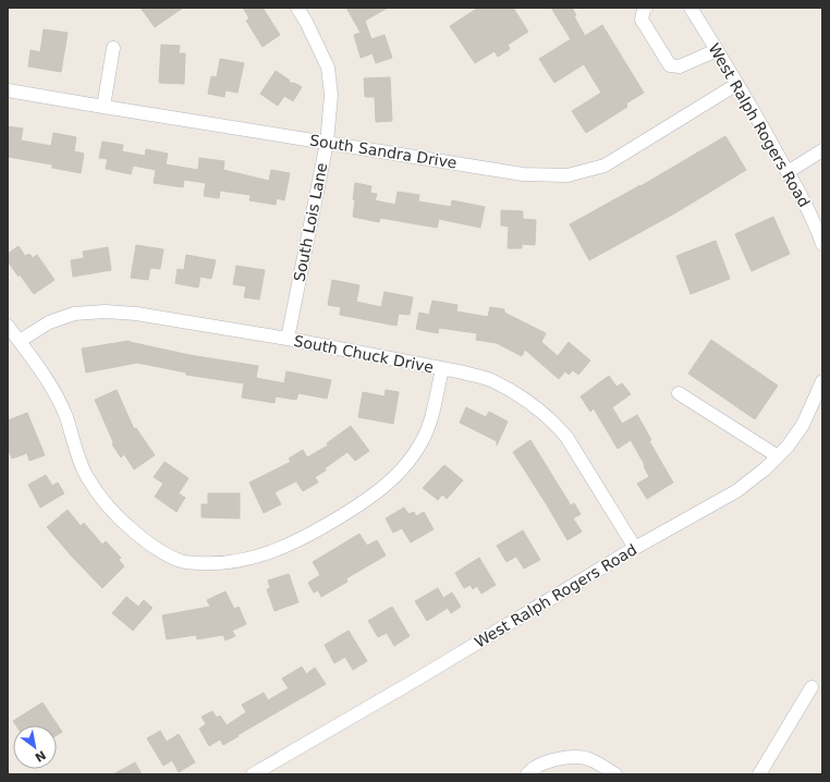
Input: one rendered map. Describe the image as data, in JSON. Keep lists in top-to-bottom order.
{
  "streets": {
    "street": [
      "West Ralph Rogers Road",
      "South Sandra Drive",
      "South Lois Lane",
      "South Chuck Drive"
    ]
  },
  "crossings": [
    ["West Ralph Rogers Road", "South Sandra Drive"],
    ["West Ralph Rogers Road", "South Chuck Drive"],
    ["South Sandra Drive", "South Lois Lane"],
    ["South Lois Lane", "South Chuck Drive"]
  ],
  "north": "bottom right"
}
